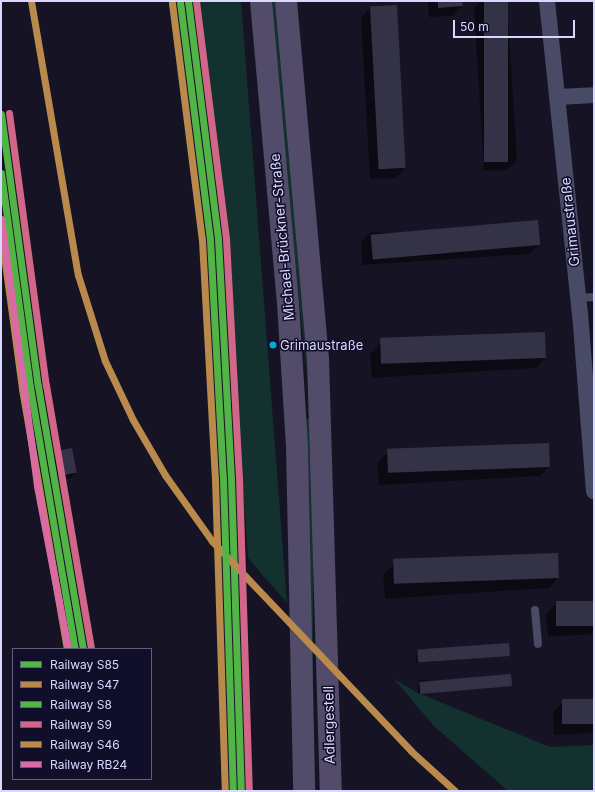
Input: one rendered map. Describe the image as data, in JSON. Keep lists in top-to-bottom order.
{
  "streets": {
    "main road": ["Michael-Brückner-Straße", "Adlergestell"],
    "street": ["Grimaustraße"]
  },
  "crossings": [
    ["Michael-Brückner-Straße", "Adlergestell"]
  ],
  "places": ["Grimaustraße"],
  "lines": [
    "rail line S85",
    "rail line S47",
    "rail line S9",
    "rail line S8",
    "rail line S46",
    "rail line RB24"
  ],
  "legend": [
    "Railway S85",
    "Railway S47",
    "Railway S8",
    "Railway S9",
    "Railway S46",
    "Railway RB24"
  ],
  "scale_bar": "50 m"
}
